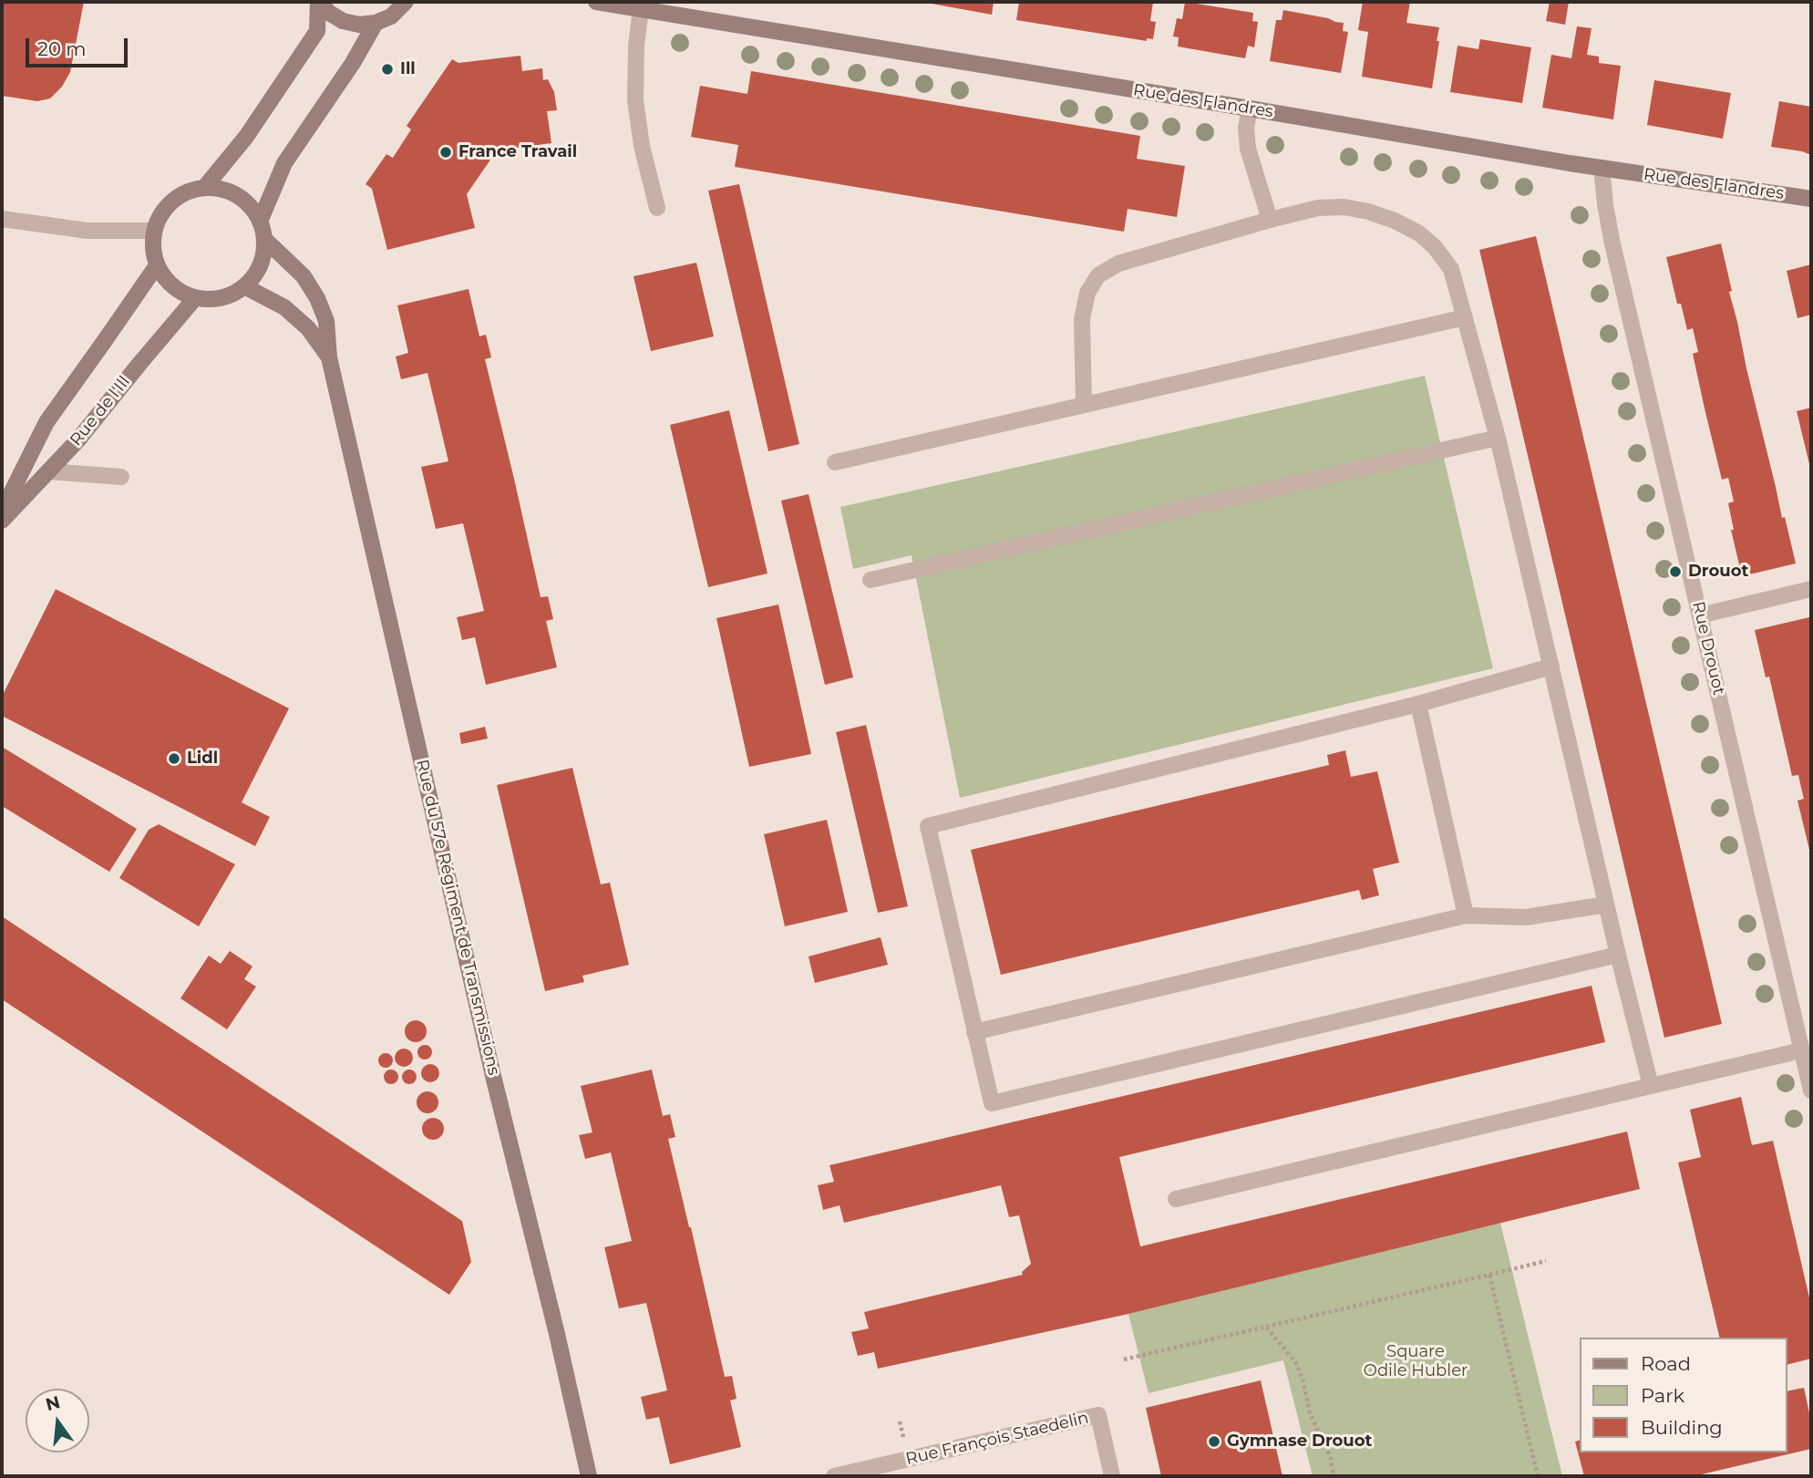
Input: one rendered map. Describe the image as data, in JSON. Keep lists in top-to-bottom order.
{
  "streets": {
    "main road": ["Rue des Flandres", "Rue de l'Ill", "Rue du 57e Régiment de Transmissions"],
    "street": ["Rue Drouot", "Rue François Staedelin"]
  },
  "crossings": [
    ["Rue des Flandres", "Rue Drouot"],
    ["Rue de l'Ill", "Rue du 57e Régiment de Transmissions"]
  ],
  "parks": ["Square Odile Hubler"],
  "places": [
    "Ill",
    "France Travail",
    "Drouot",
    "Lidl",
    "Gymnase Drouot"
  ],
  "legend": ["Road", "Park", "Building"],
  "scale_bar": "20 m",
  "north": "top"
}
